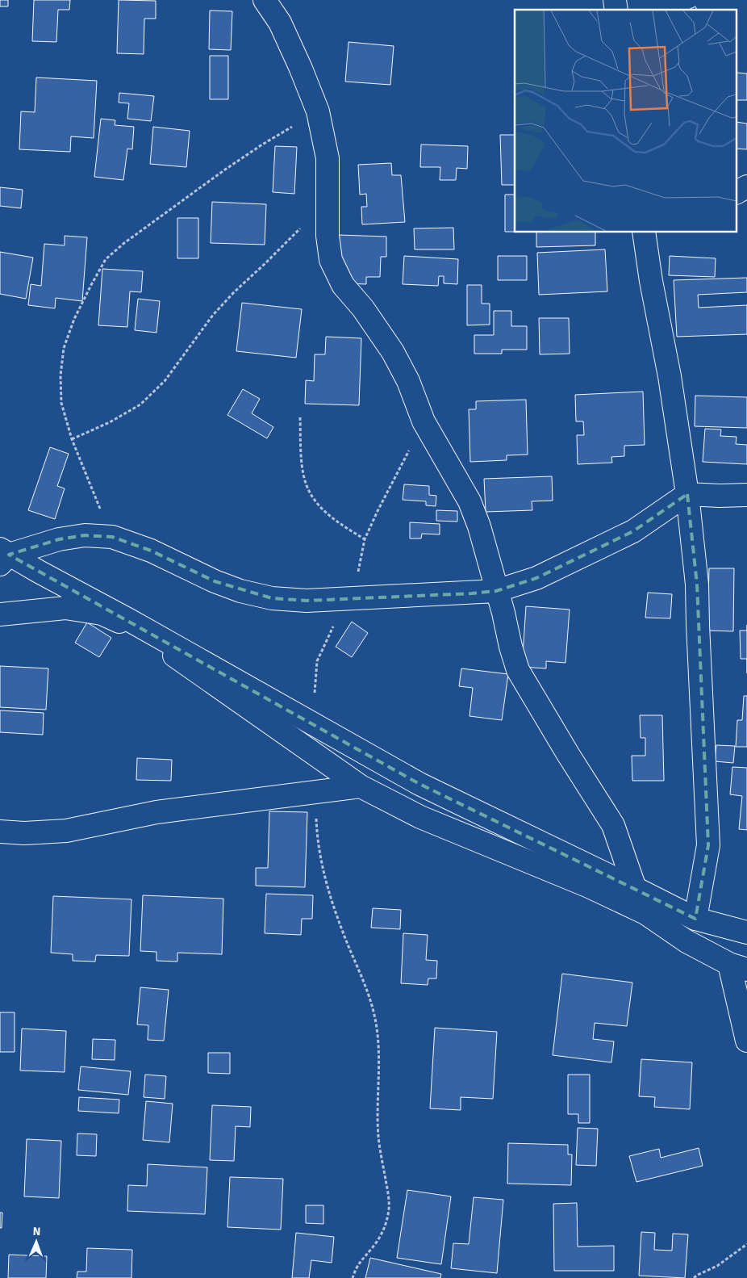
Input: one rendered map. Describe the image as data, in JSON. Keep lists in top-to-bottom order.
{
  "north": "top"
}
